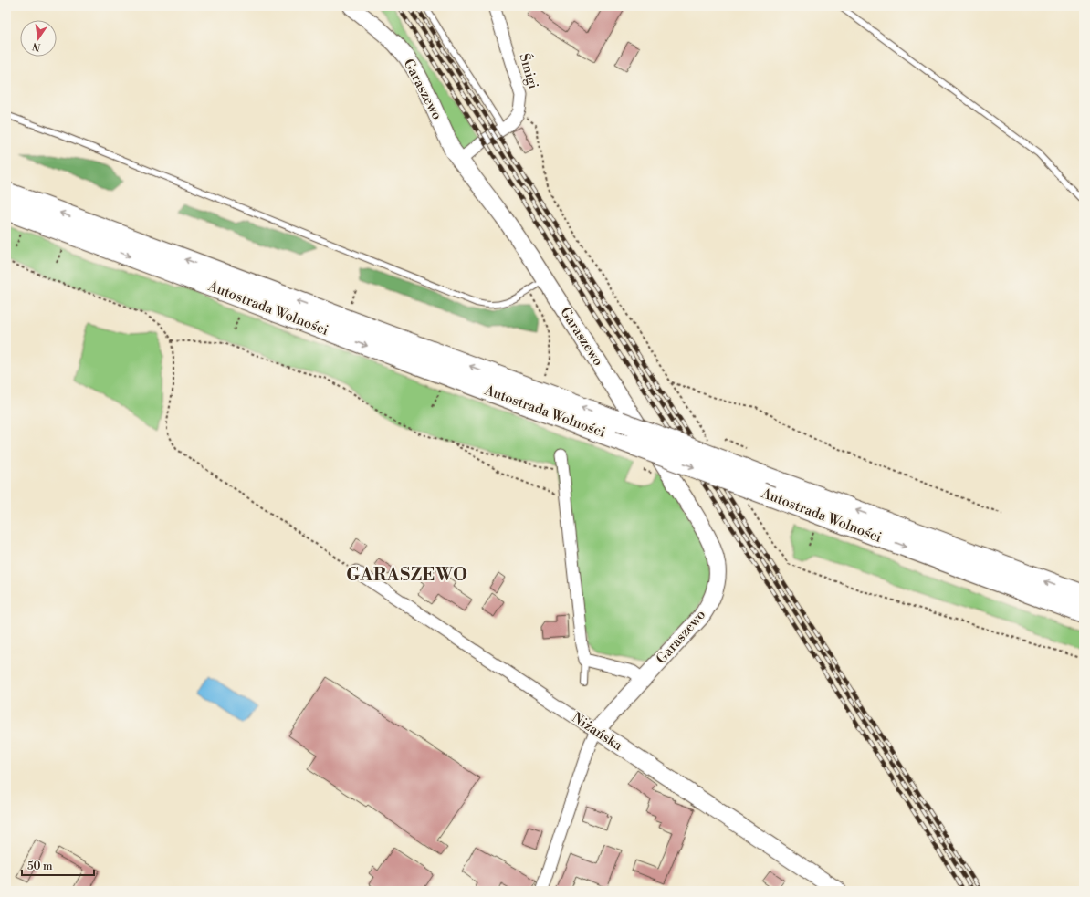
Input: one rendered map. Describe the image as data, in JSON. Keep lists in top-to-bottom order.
{
  "streets": {
    "highway": ["Autostrada Wolności"],
    "street": ["Śmigi", "Garaszewo", "Niżańska"]
  },
  "crossings": [
    ["Garaszewo", "Niżańska"]
  ],
  "districts": ["GARASZEWO"],
  "scale_bar": "50 m",
  "north": "bottom"
}
